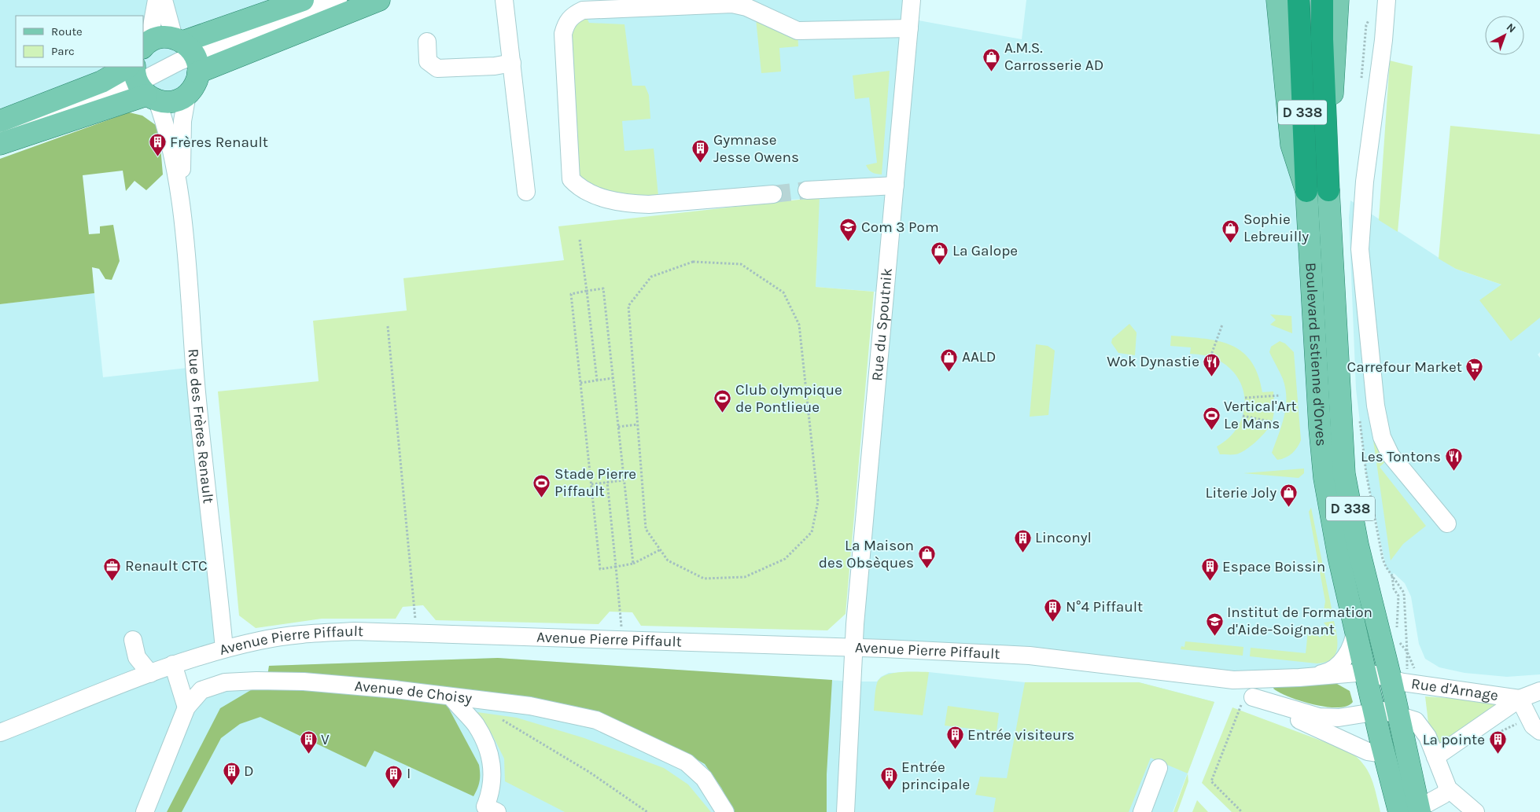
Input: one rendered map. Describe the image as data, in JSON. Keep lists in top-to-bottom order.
{
  "streets": {
    "highway": ["D 338", "Boulevard Estienne d'Orves"],
    "street": [
      "Rue du Spoutnik",
      "Rue des Frères Renault",
      "Avenue Pierre Piffault",
      "Rue d'Arnage",
      "Avenue de Choisy"
    ]
  },
  "crossings": [
    ["Rue du Spoutnik", "Avenue Pierre Piffault"],
    ["Boulevard Estienne d'Orves", "Avenue Pierre Piffault"],
    ["Boulevard Estienne d'Orves", "Rue d'Arnage"],
    ["Rue des Frères Renault", "Avenue Pierre Piffault"],
    ["Avenue Pierre Piffault", "Rue d'Arnage"]
  ],
  "places": {
    "shop": [
      "A.M.S. Carrosserie AD",
      "Sophie Lebreuilly",
      "La Galope",
      "AALD",
      "Literie Joly",
      "La Maison des Obsèques"
    ],
    "building": [
      "Frères Renault",
      "Gymnase Jesse Owens",
      "Linconyl",
      "Espace Boissin",
      "N°4 Piffault",
      "Entrée visiteurs",
      "V",
      "La pointe",
      "D",
      "I",
      "Entrée principale"
    ],
    "school or university": ["Com 3 Pom", "Institut de Formation d'Aide-Soignant"],
    "restaurant": ["Wok Dynastie", "Les Tontons"],
    "supermarket": ["Carrefour Market"],
    "sports": ["Club olympique de Pontlieue", "Vertical'Art Le Mans", "Stade Pierre Piffault"],
    "office": ["Renault CTC"]
  },
  "legend": ["Route", "Parc"],
  "north": "top right"
}
